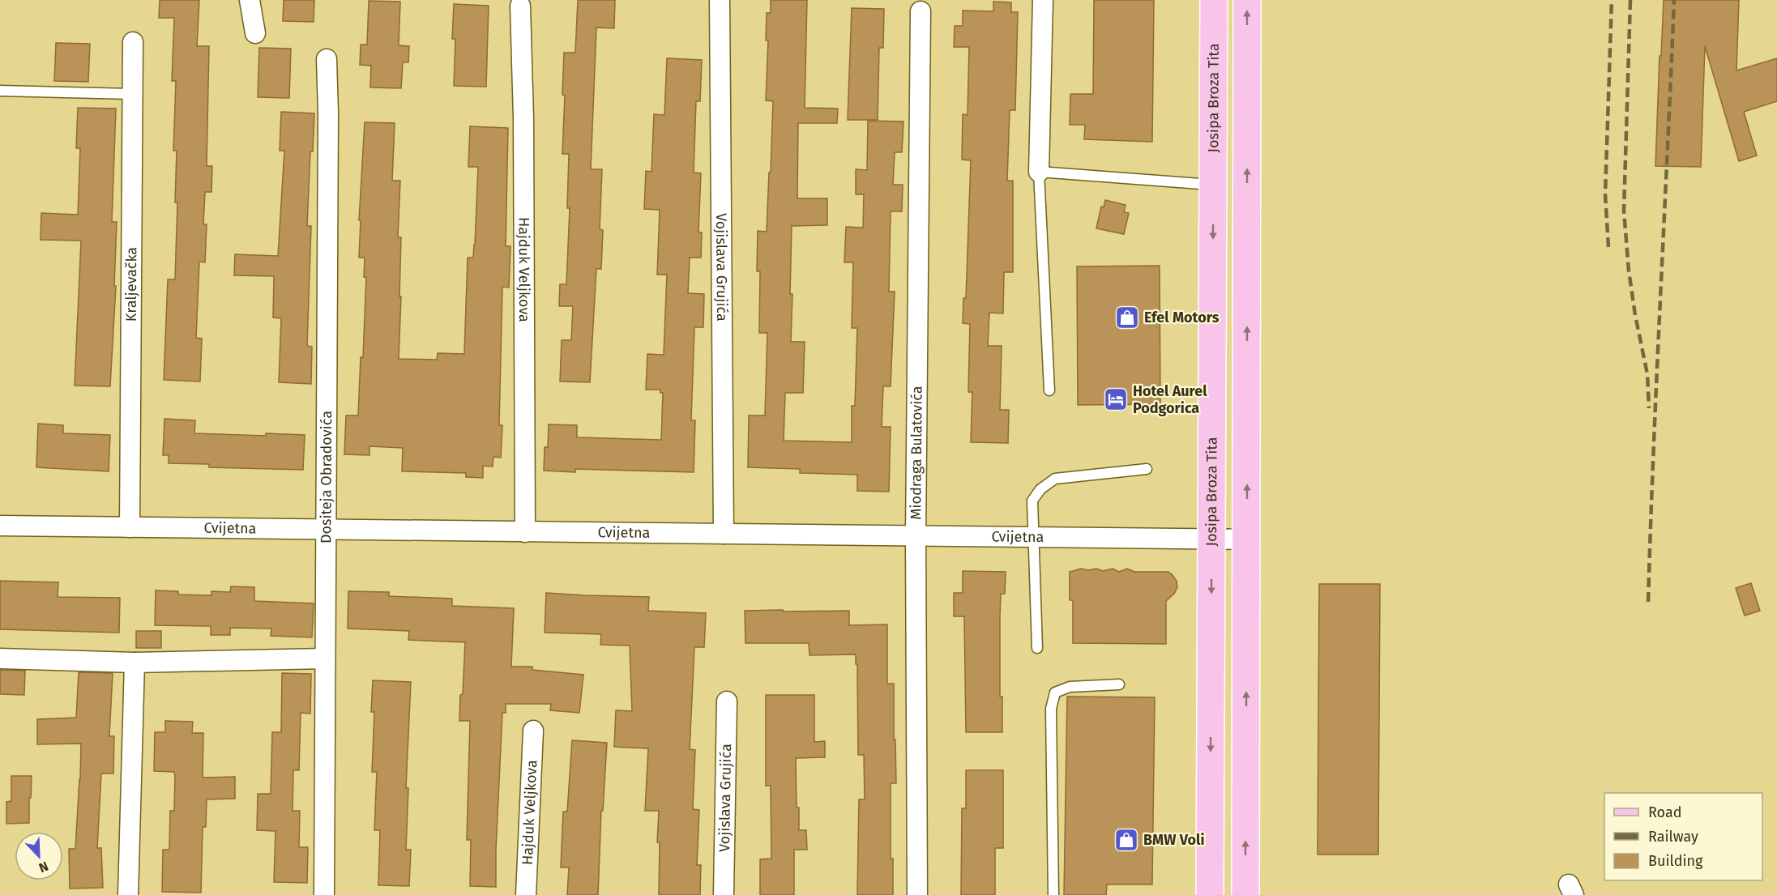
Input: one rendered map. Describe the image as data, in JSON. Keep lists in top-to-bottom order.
{
  "streets": {
    "main road": ["Josipa Broza Tita"],
    "street": [
      "Vojislava Grujića",
      "Hajduk Veljkova",
      "Kraljevačka",
      "Miodraga Bulatovića",
      "Dositeja Obradovića",
      "Cvijetna"
    ]
  },
  "crossings": [
    ["Josipa Broza Tita", "Cvijetna"],
    ["Vojislava Grujića", "Cvijetna"],
    ["Hajduk Veljkova", "Cvijetna"],
    ["Kraljevačka", "Cvijetna"],
    ["Miodraga Bulatovića", "Cvijetna"],
    ["Dositeja Obradovića", "Cvijetna"]
  ],
  "places": {
    "shop": ["Efel Motors", "BMW Voli"],
    "hotel": ["Hotel Aurel Podgorica"]
  },
  "legend": ["Road", "Railway", "Building"],
  "north": "bottom right"
}
